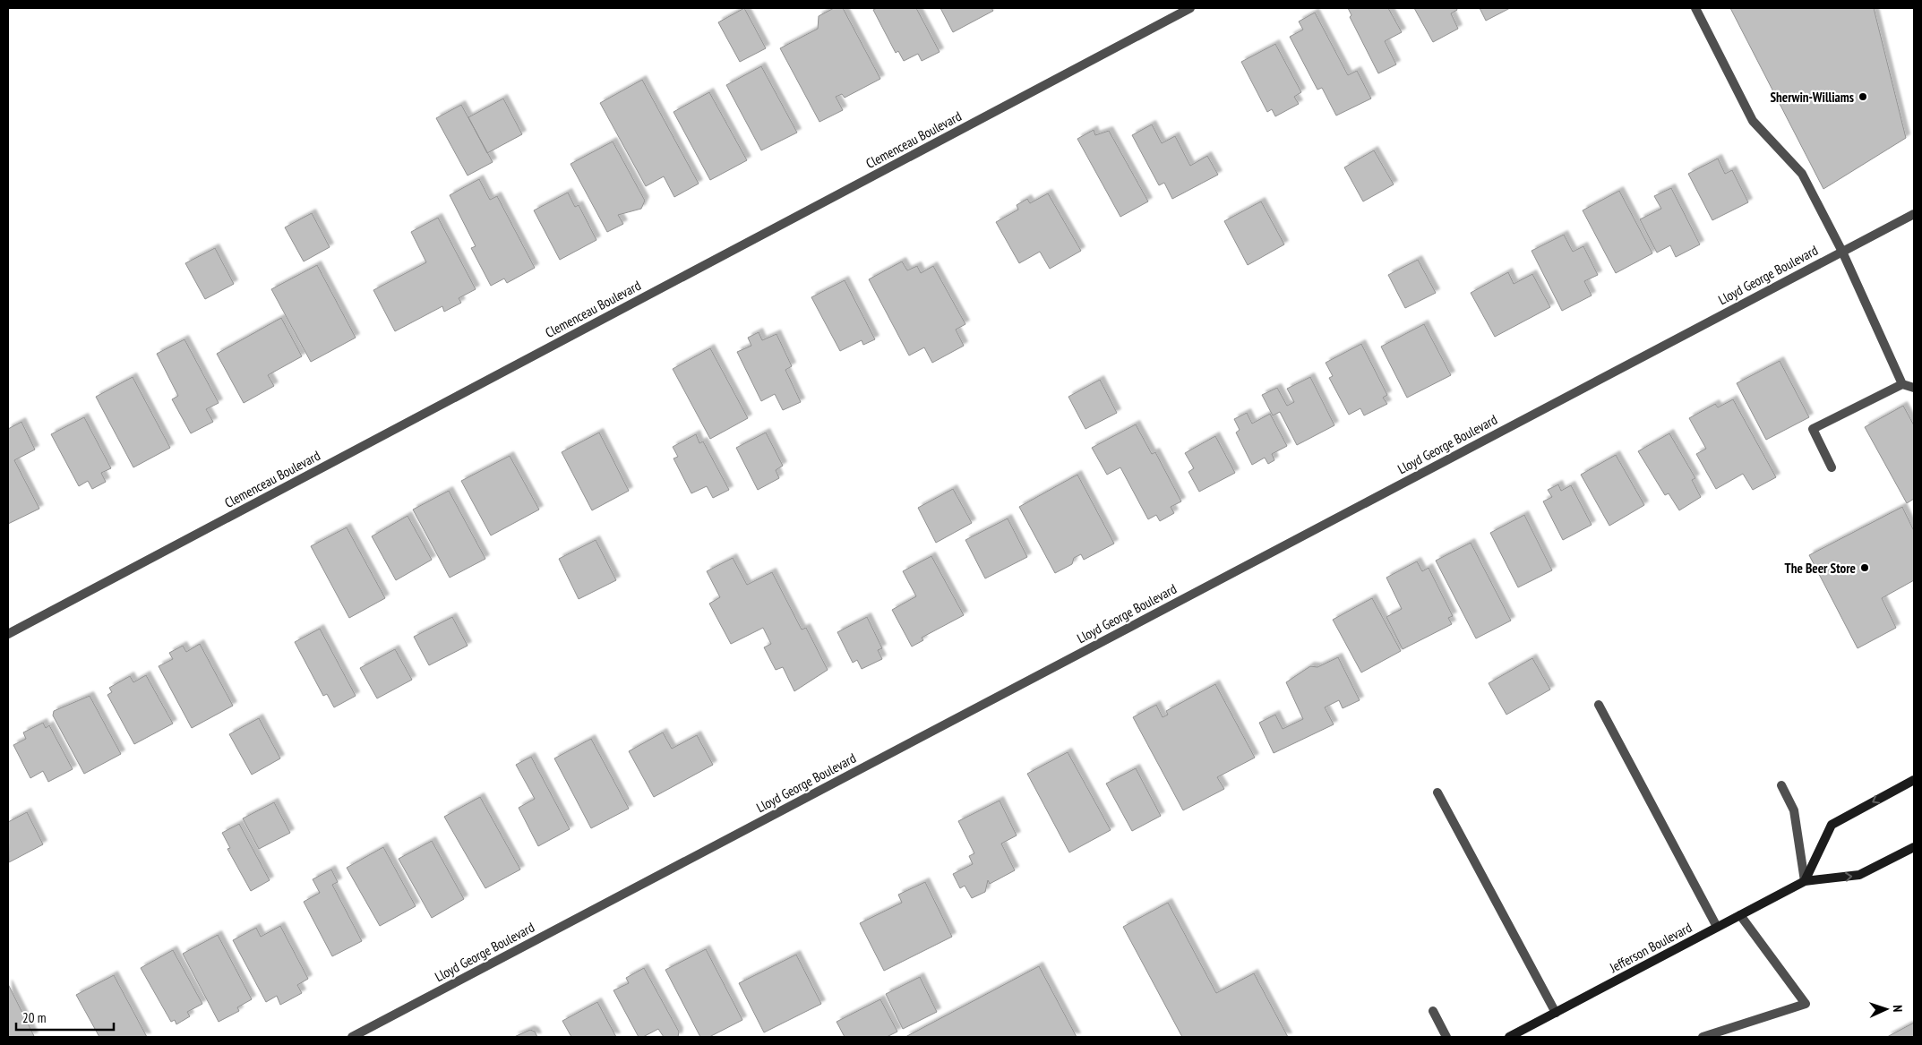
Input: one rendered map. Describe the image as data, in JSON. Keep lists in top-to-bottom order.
{
  "streets": {
    "street": ["Clemenceau Boulevard", "Lloyd George Boulevard", "Jefferson Boulevard"]
  },
  "places": ["Sherwin-Williams", "The Beer Store"],
  "scale_bar": "20 m",
  "north": "right"
}
